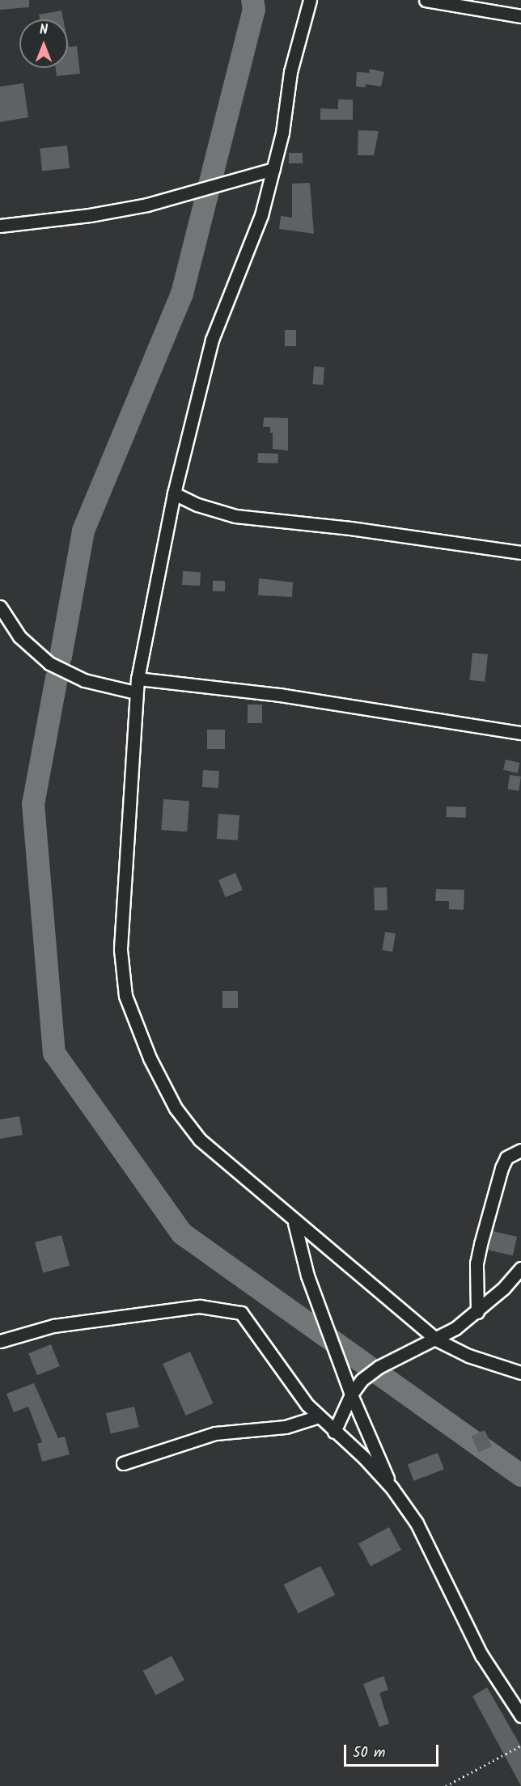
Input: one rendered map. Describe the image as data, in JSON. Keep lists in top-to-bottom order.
{
  "scale_bar": "50 m",
  "north": "top"
}
